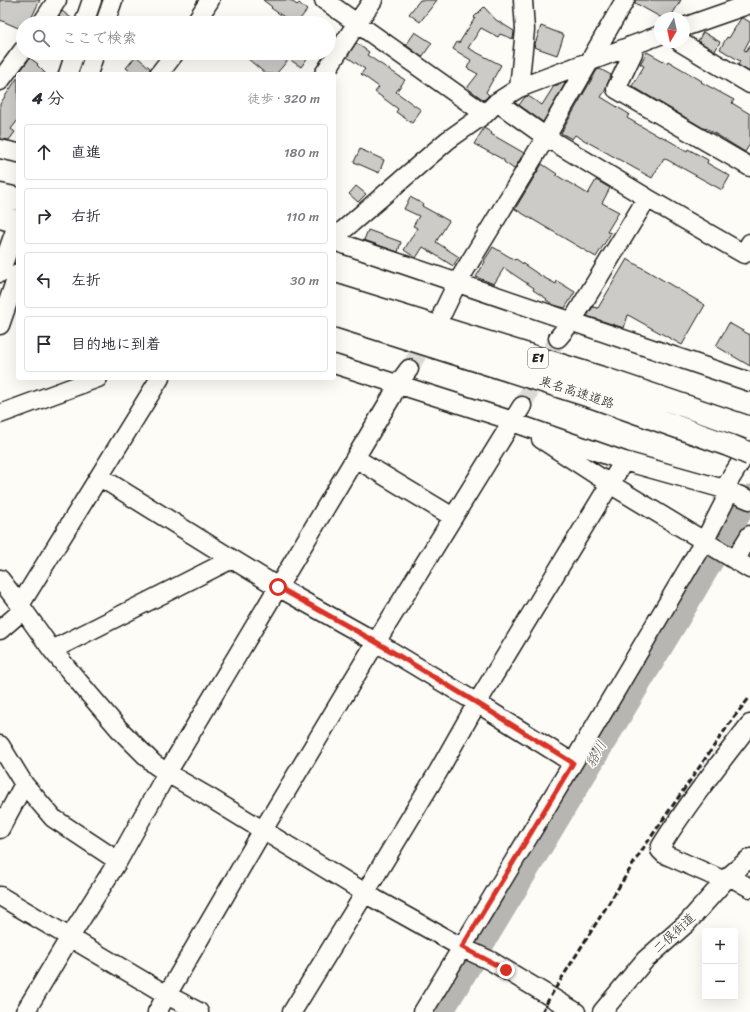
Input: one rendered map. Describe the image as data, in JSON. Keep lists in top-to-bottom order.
{
  "streets": {
    "highway": ["E1", "東名高速道路"],
    "street": ["二俣街道"]
  },
  "water": ["貉川"],
  "north": "bottom",
  "page": {
    "search": "ここで検索",
    "heading": ["4 分", "徒歩 · 320 m"],
    "list": [
      ["直進", "180 m"],
      ["右折", "110 m"],
      ["左折", "30 m"],
      "目的地に到着"
    ],
    "map_buttons": ["+", "−"]
  }
}
